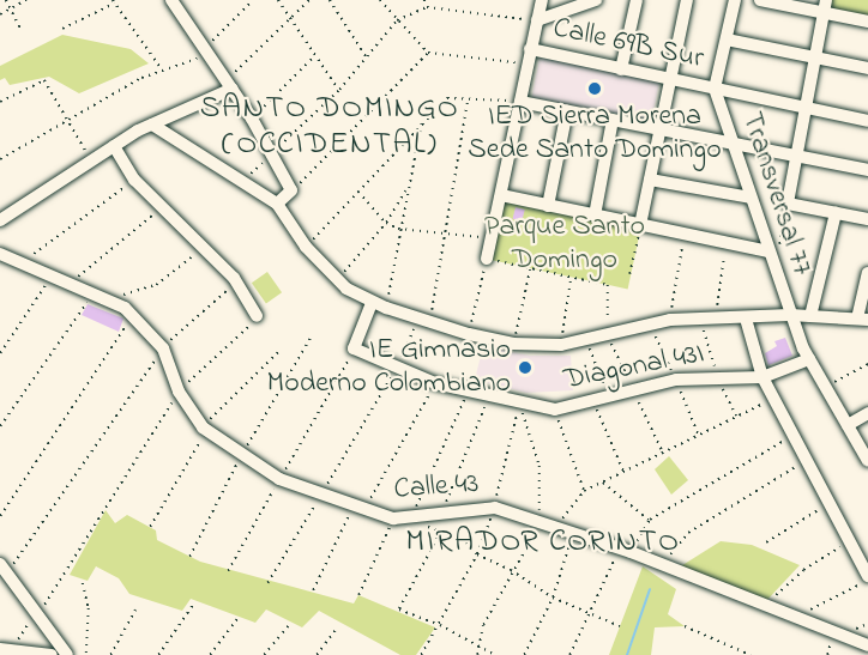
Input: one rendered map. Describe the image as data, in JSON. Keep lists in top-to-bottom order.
{
  "streets": {
    "street": [
      "Calle 69B Sur",
      "Transversal 77",
      "Diagonal 43I",
      "Calle 43"
    ]
  },
  "crossings": [
    ["Calle 69B Sur", "Transversal 77"],
    ["Transversal 77", "Diagonal 43I"]
  ],
  "districts": ["SANTO DOMINGO (OCCIDENTAL)", "MIRADOR CORINTO"],
  "parks": ["Parque Santo Domingo"],
  "places": ["IED Sierra Morena Sede Santo Domingo", "IE Gimnasio Moderno Colombiano"]
}
